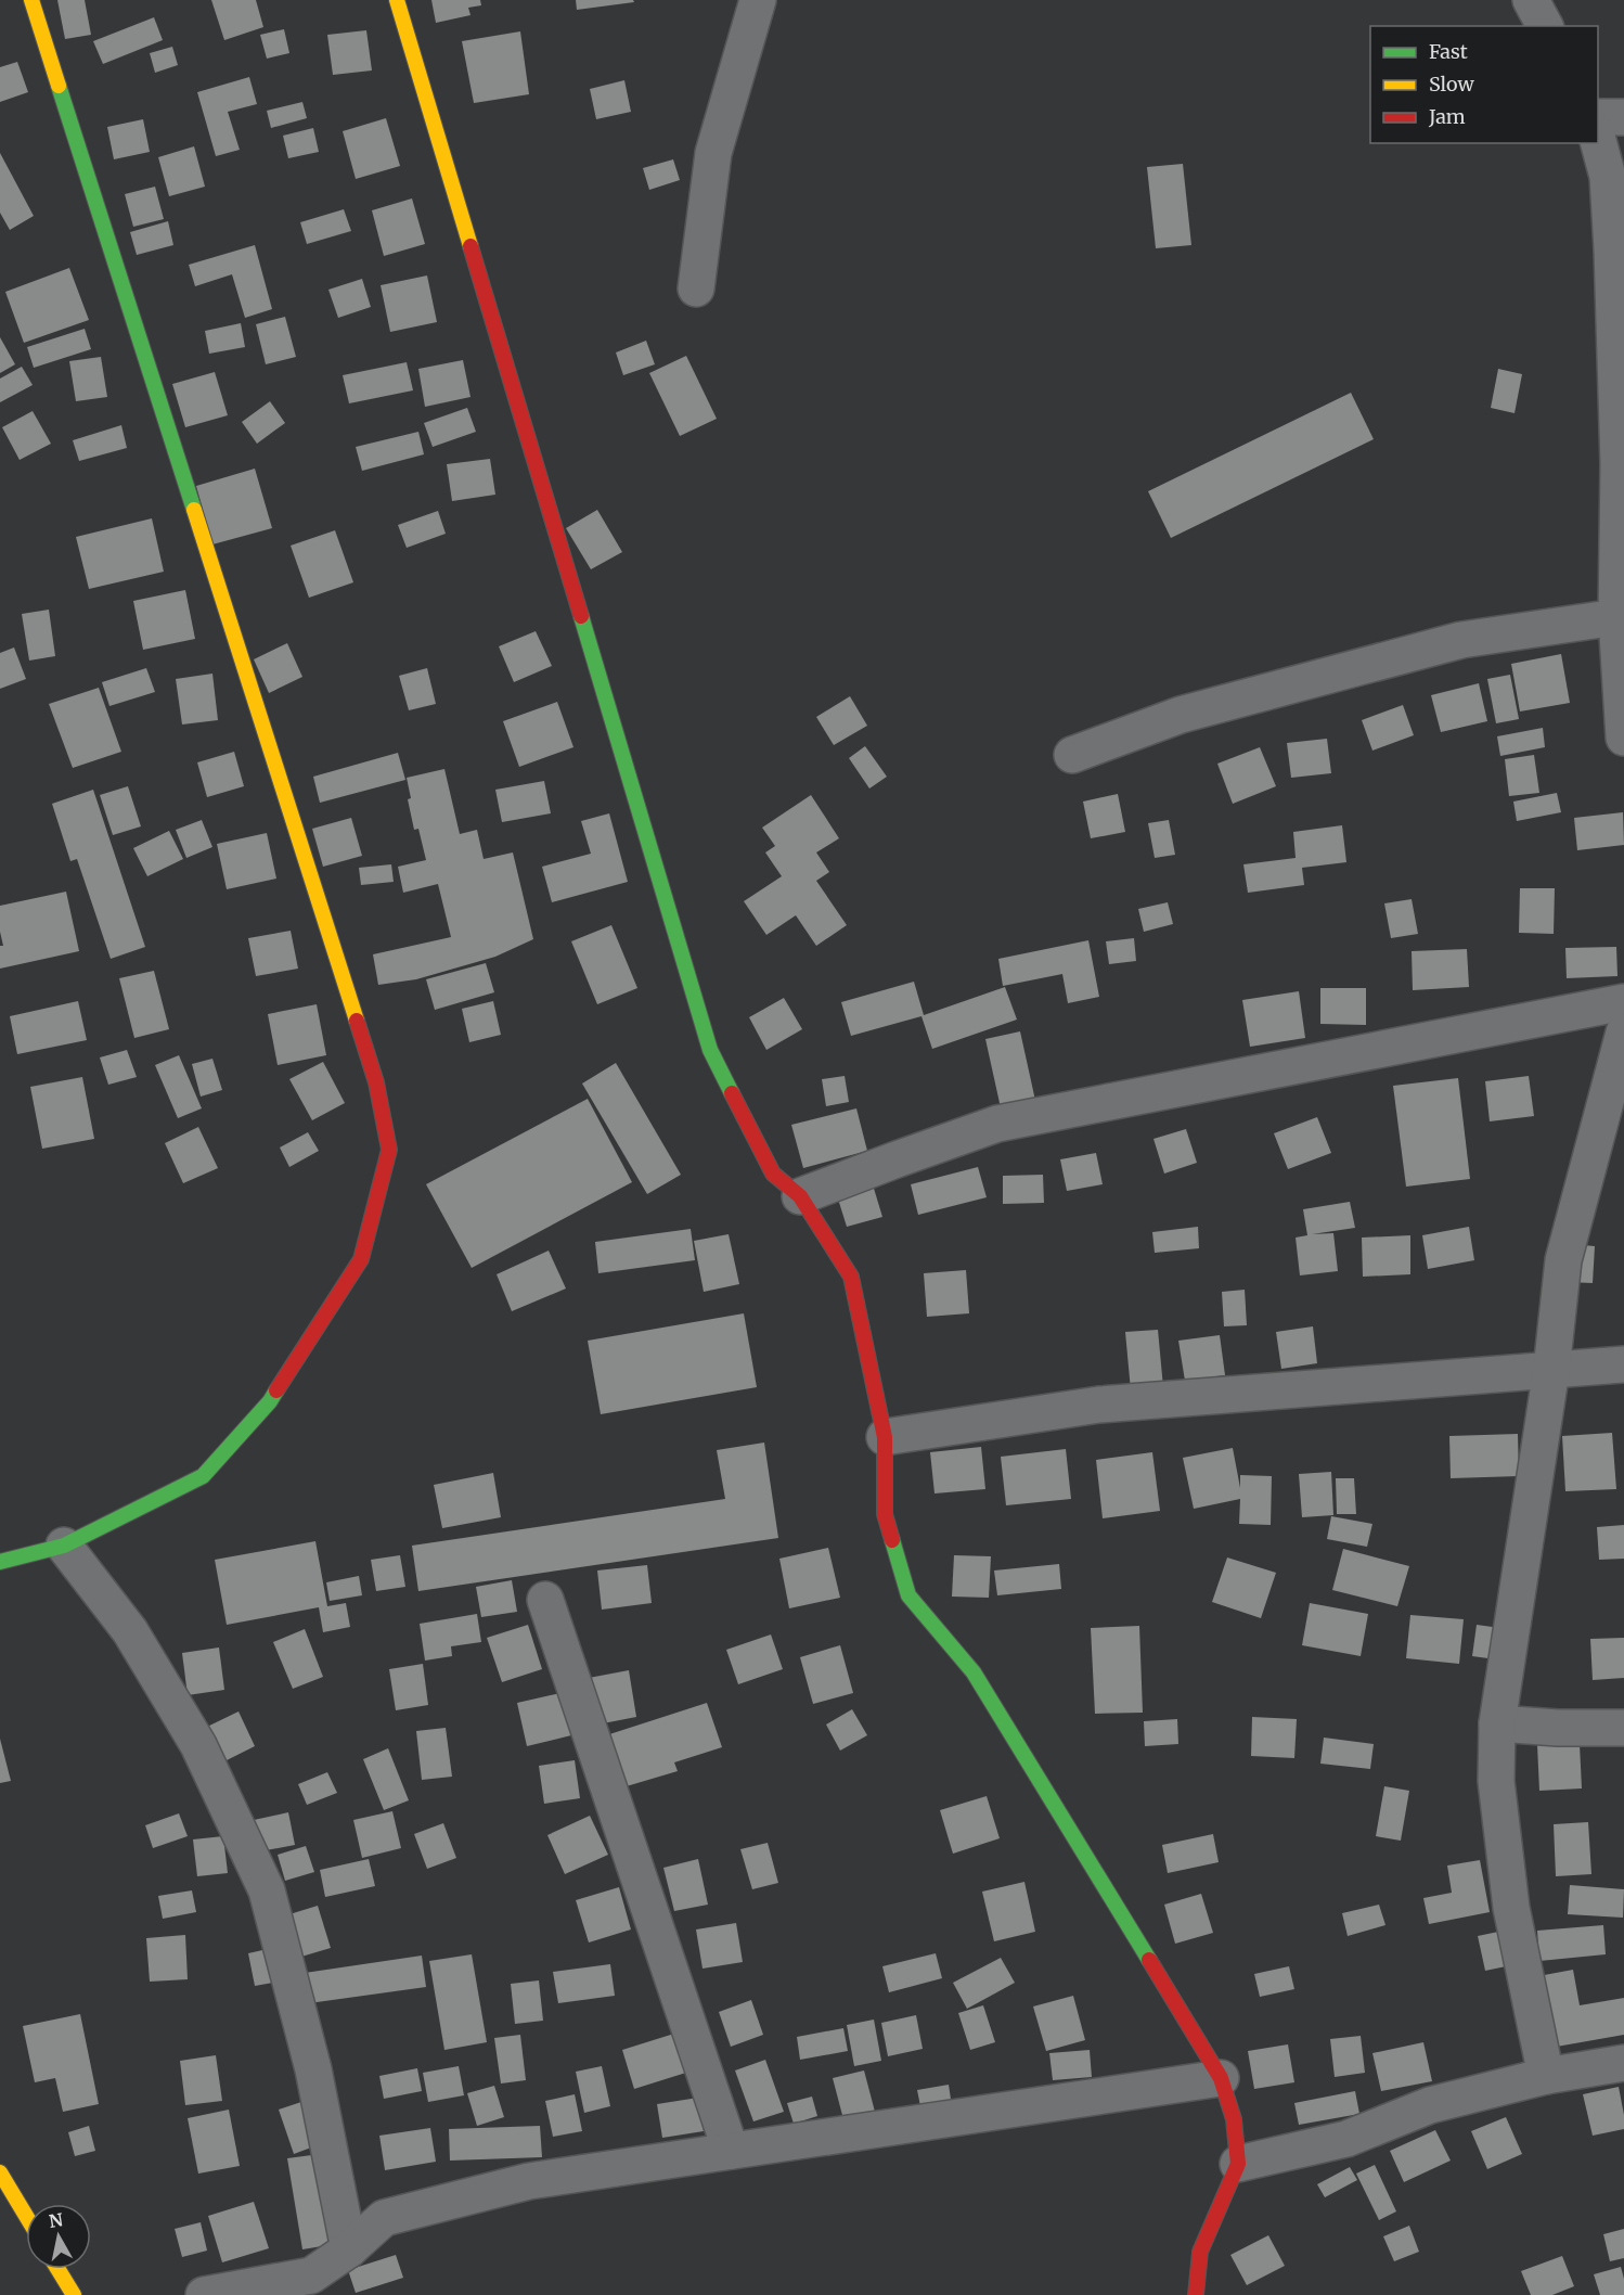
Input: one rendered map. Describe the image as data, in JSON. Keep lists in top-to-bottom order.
{
  "legend": ["Fast", "Slow", "Jam"],
  "north": "top"
}
